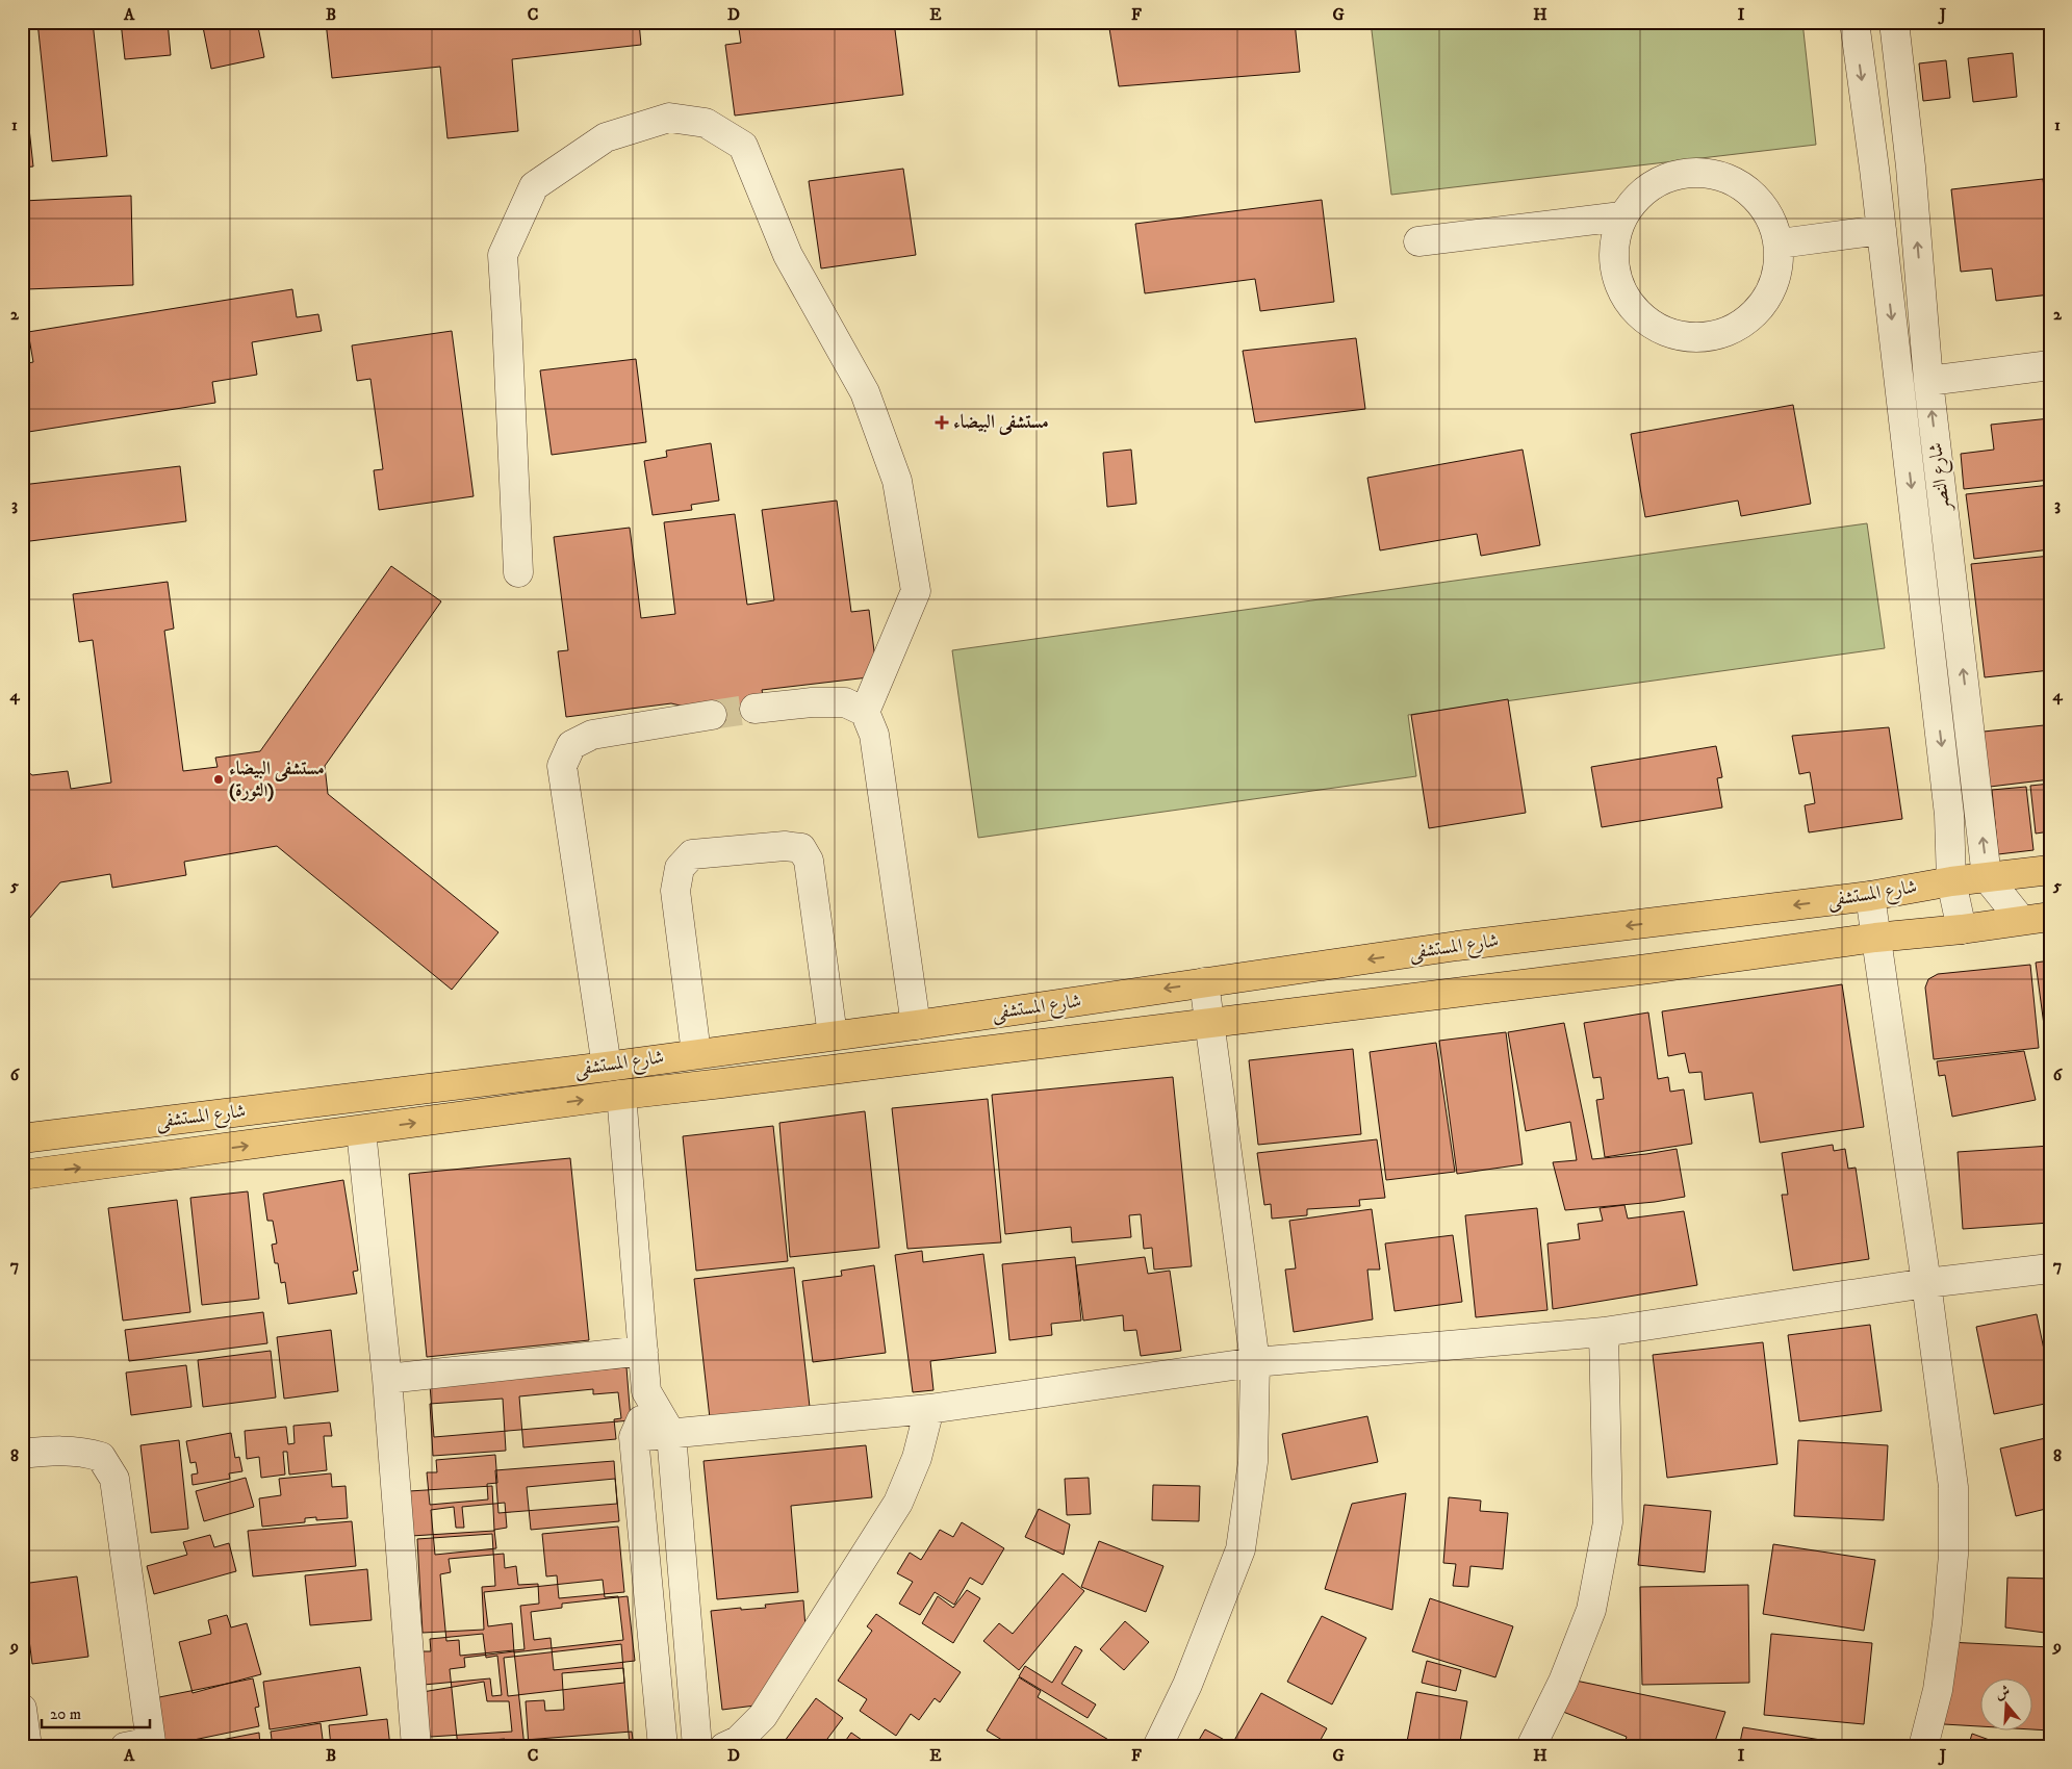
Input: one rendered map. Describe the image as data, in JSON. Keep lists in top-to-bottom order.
{
  "streets": {
    "main road": ["شارع المستشفى"],
    "street": ["شارع النصر"]
  },
  "crossings": [
    ["شارع النصر", "شارع المستشفى"]
  ],
  "places": {
    "health": ["مستشفى البيضاء"],
    "other": ["مستشفى البيضاء (الثورة)"]
  },
  "scale_bar": "20 m",
  "north": "top",
  "grid": {
    "columns": [
      "A",
      "B",
      "C",
      "D",
      "E",
      "F",
      "G",
      "H",
      "I",
      "J"
    ],
    "rows": [
      "1",
      "2",
      "3",
      "4",
      "5",
      "6",
      "7",
      "8",
      "9"
    ]
  }
}
